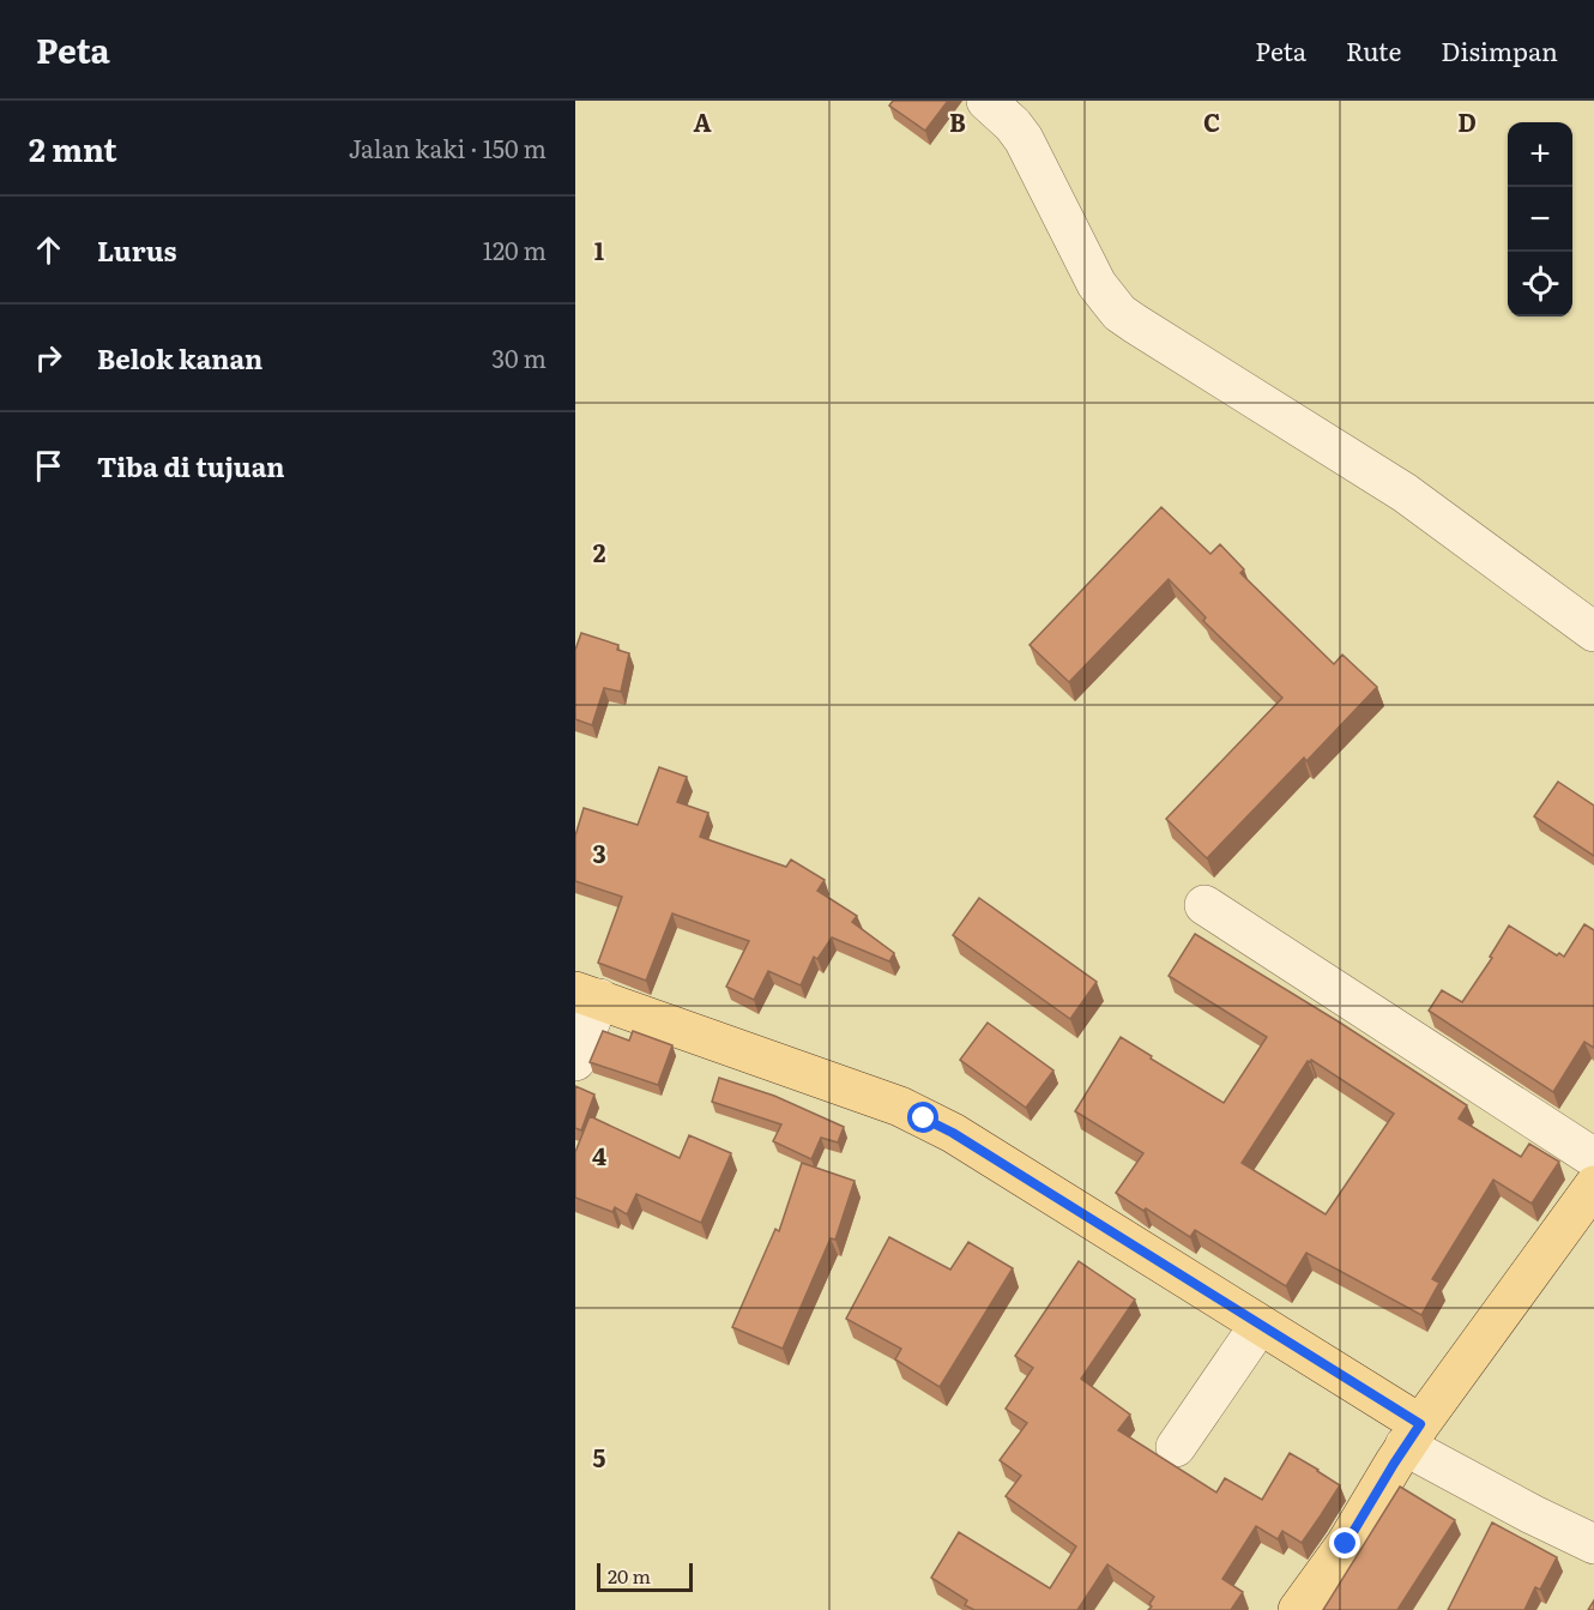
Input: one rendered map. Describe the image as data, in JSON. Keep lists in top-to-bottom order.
{
  "scale_bar": "20 m",
  "page": {
    "header": "Peta",
    "nav": ["Peta", "Rute", "Disimpan"],
    "heading": ["2 mnt", "Jalan kaki · 150 m"],
    "map_buttons": ["+", "−"],
    "list": [
      ["Lurus", "120 m"],
      ["Belok kanan", "30 m"],
      "Tiba di tujuan"
    ],
    "scale": "20 m"
  },
  "grid": {
    "columns": [
      "A",
      "B",
      "C",
      "D"
    ],
    "rows": [
      "1",
      "2",
      "3",
      "4",
      "5"
    ]
  }
}
